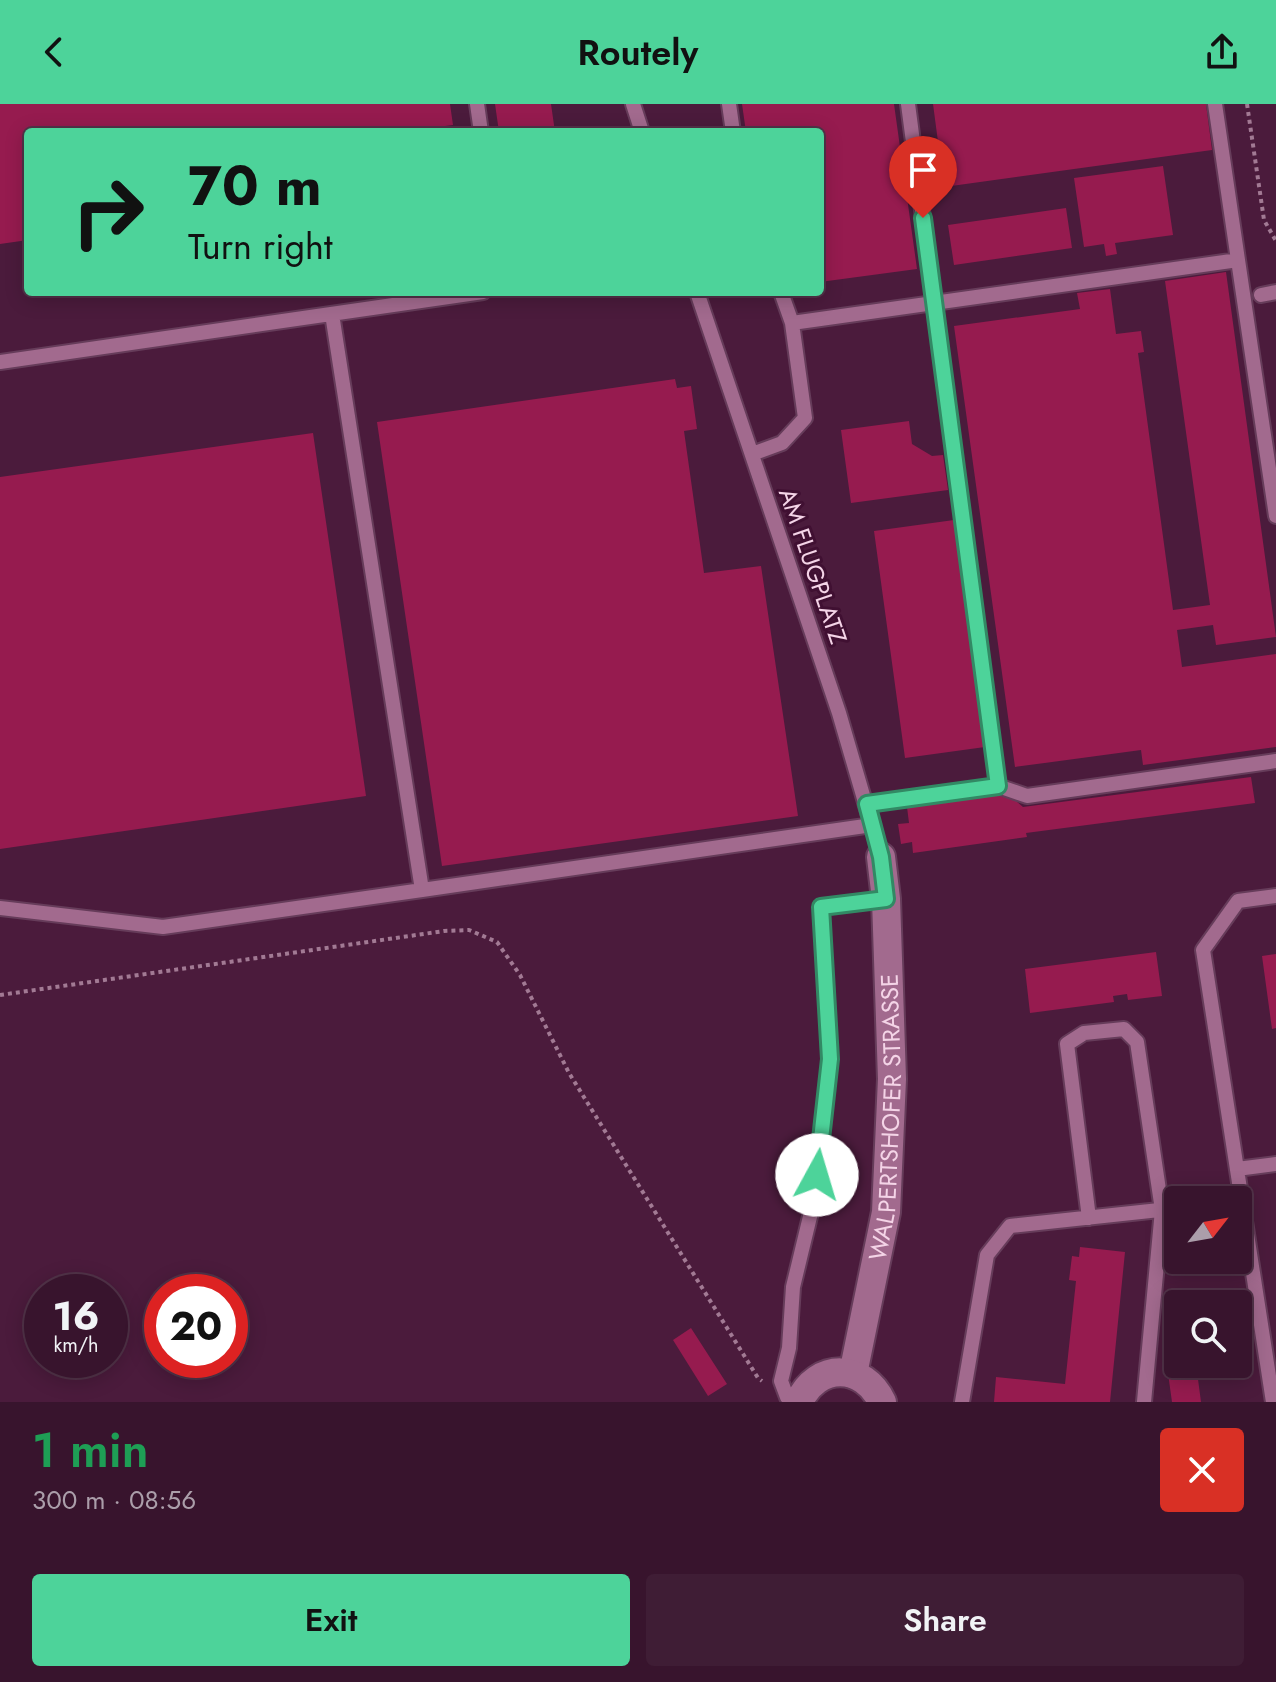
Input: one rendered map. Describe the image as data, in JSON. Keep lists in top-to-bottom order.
{
  "streets": {
    "street": ["WALPERTSHOFER STRASSE"],
    "lane": ["AM FLUGPLATZ"]
  },
  "crossings": [
    ["AM FLUGPLATZ", "WALPERTSHOFER STRASSE"]
  ],
  "north": "top right",
  "page": {
    "header": "Routely",
    "turn": ["70 m", "Turn right"],
    "speed": "16 km/h",
    "limit": "20",
    "heading": ["1 min", "300 m · 08:56"],
    "buttons": ["Exit", "Share"]
  }
}
